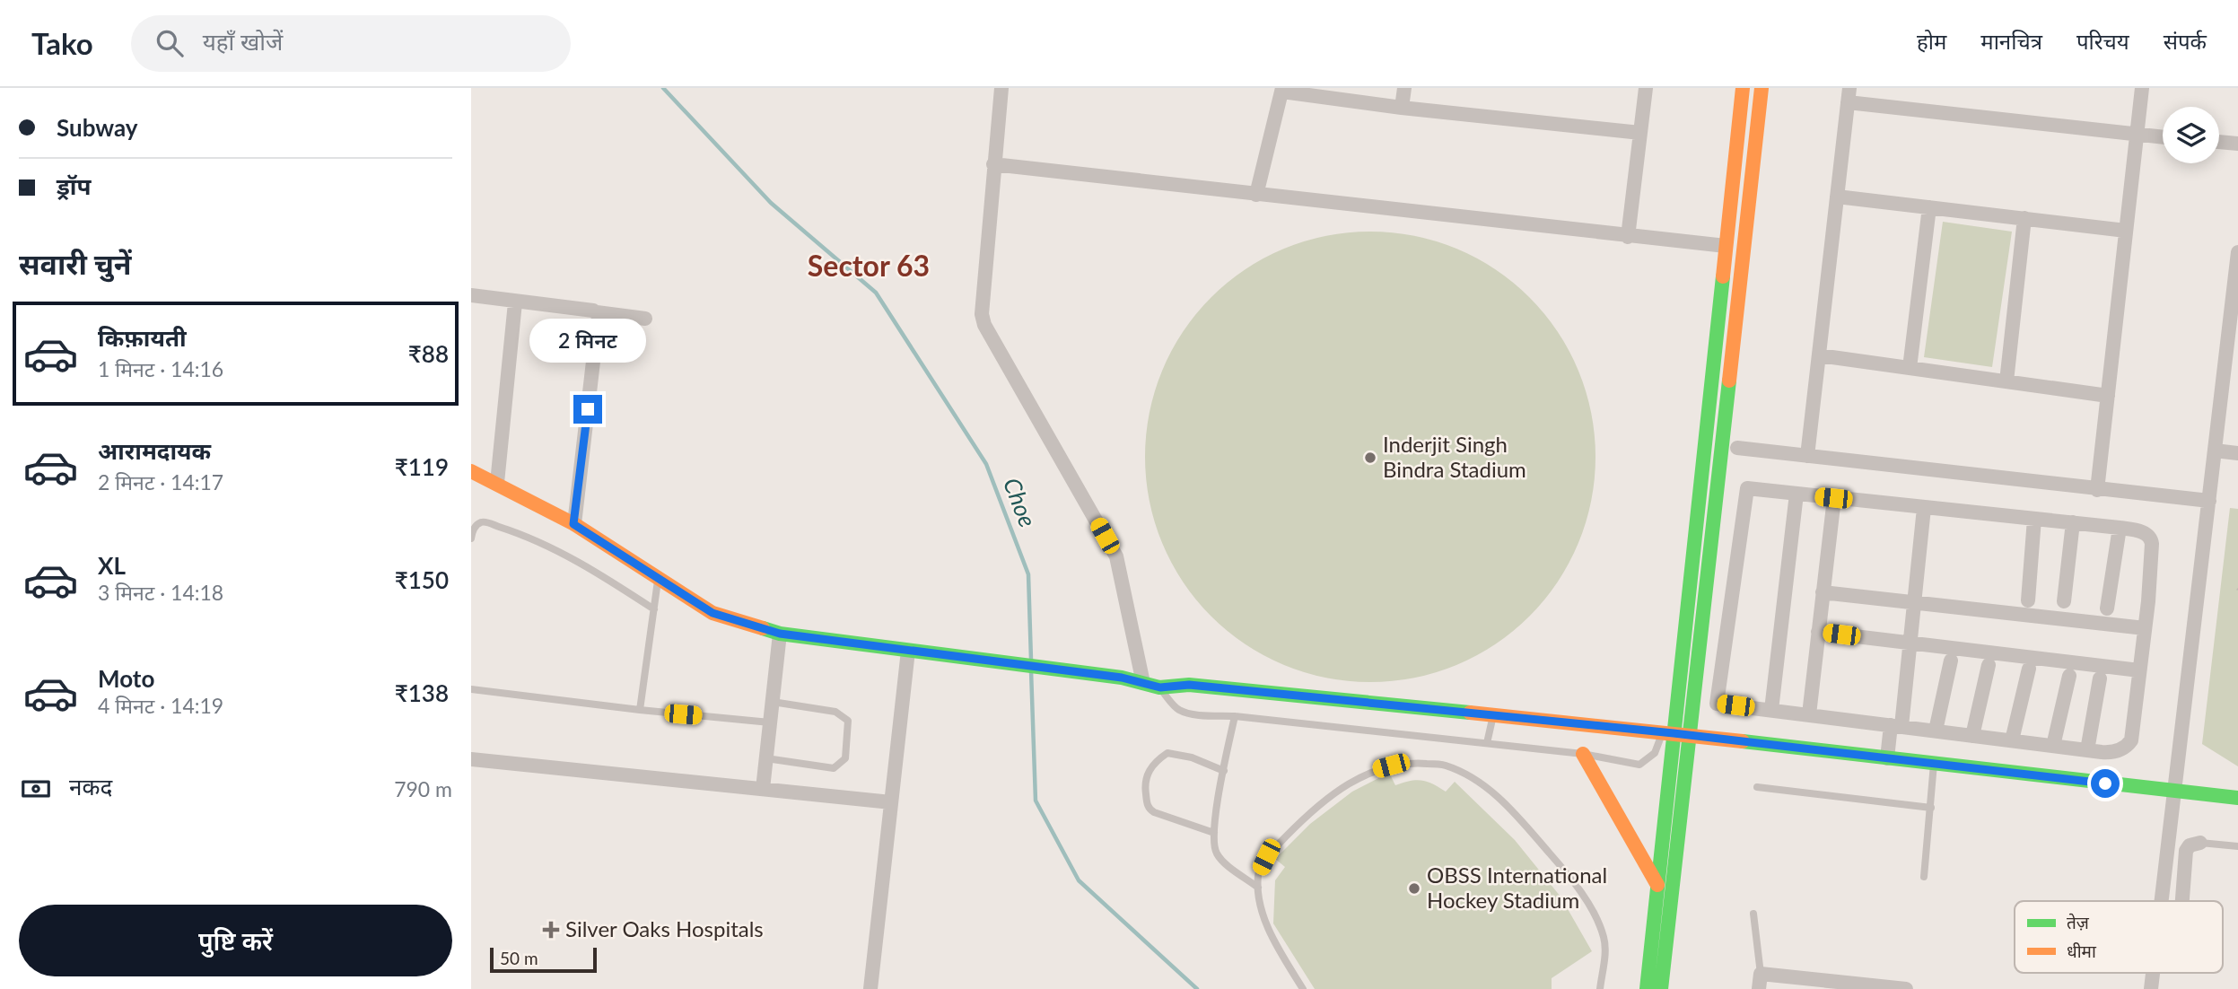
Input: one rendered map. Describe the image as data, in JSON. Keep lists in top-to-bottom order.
{
  "districts": ["Sector 63"],
  "water": ["Choe"],
  "places": {
    "other": ["Inderjit Singh Bindra Stadium", "OBSS International Hockey Stadium"],
    "health": ["Silver Oaks Hospitals"]
  },
  "legend": ["तेज़", "धीमा"],
  "scale_bar": "50 m",
  "page": {
    "header": "Tako",
    "search": "यहाँ खोजें",
    "nav": [
      "होम",
      "मानचित्र",
      "परिचय",
      "संपर्क"
    ],
    "banner": ["Subway", "ड्रॉप"],
    "heading": "सवारी चुनें",
    "list": [
      {
        "name": "किफ़ायती",
        "note": "1 मिनट · 14:16",
        "value": "₹88"
      },
      {
        "name": "आरामदायक",
        "note": "2 मिनट · 14:17",
        "value": "₹119"
      },
      {
        "name": "XL",
        "note": "3 मिनट · 14:18",
        "value": "₹150"
      },
      {
        "name": "Moto",
        "note": "4 मिनट · 14:19",
        "value": "₹138"
      }
    ],
    "bubble": "2 मिनट",
    "pay": ["नकद", "790 m"],
    "buttons": "पुष्टि करें",
    "scale": "50 m"
  }
}
